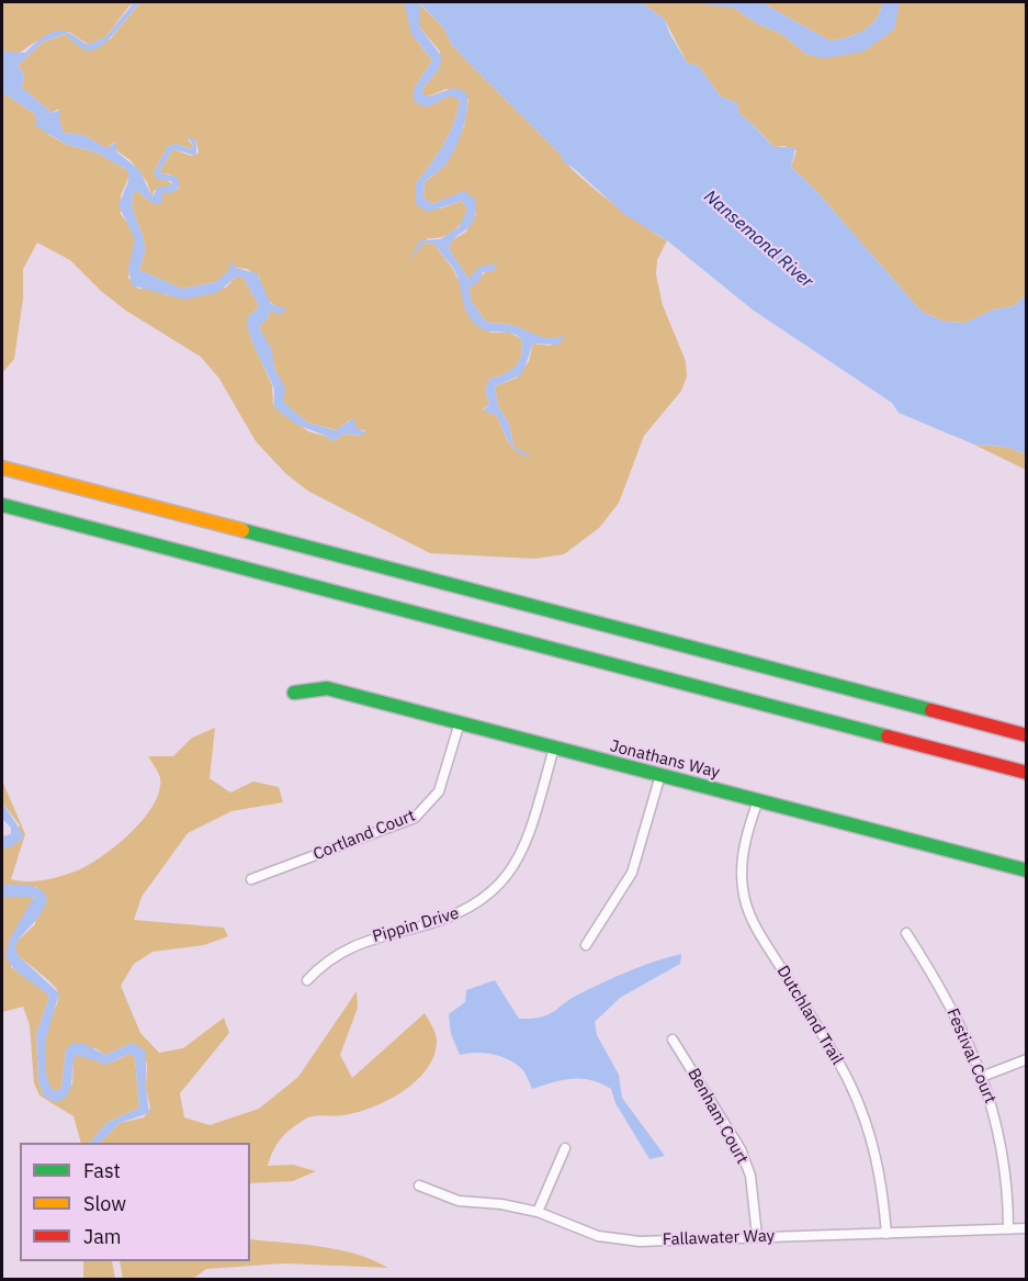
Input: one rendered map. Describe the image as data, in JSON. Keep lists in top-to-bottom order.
{
  "streets": {
    "main road": ["Jonathans Way"],
    "street": [
      "Cortland Court",
      "Pippin Drive",
      "Dutchland Trail",
      "Festival Court",
      "Benham Court",
      "Fallawater Way"
    ]
  },
  "crossings": [
    ["Jonathans Way", "Cortland Court"],
    ["Jonathans Way", "Pippin Drive"],
    ["Jonathans Way", "Dutchland Trail"],
    ["Dutchland Trail", "Fallawater Way"],
    ["Festival Court", "Fallawater Way"],
    ["Benham Court", "Fallawater Way"]
  ],
  "water": ["Nansemond River"],
  "legend": ["Fast", "Slow", "Jam"]
}
